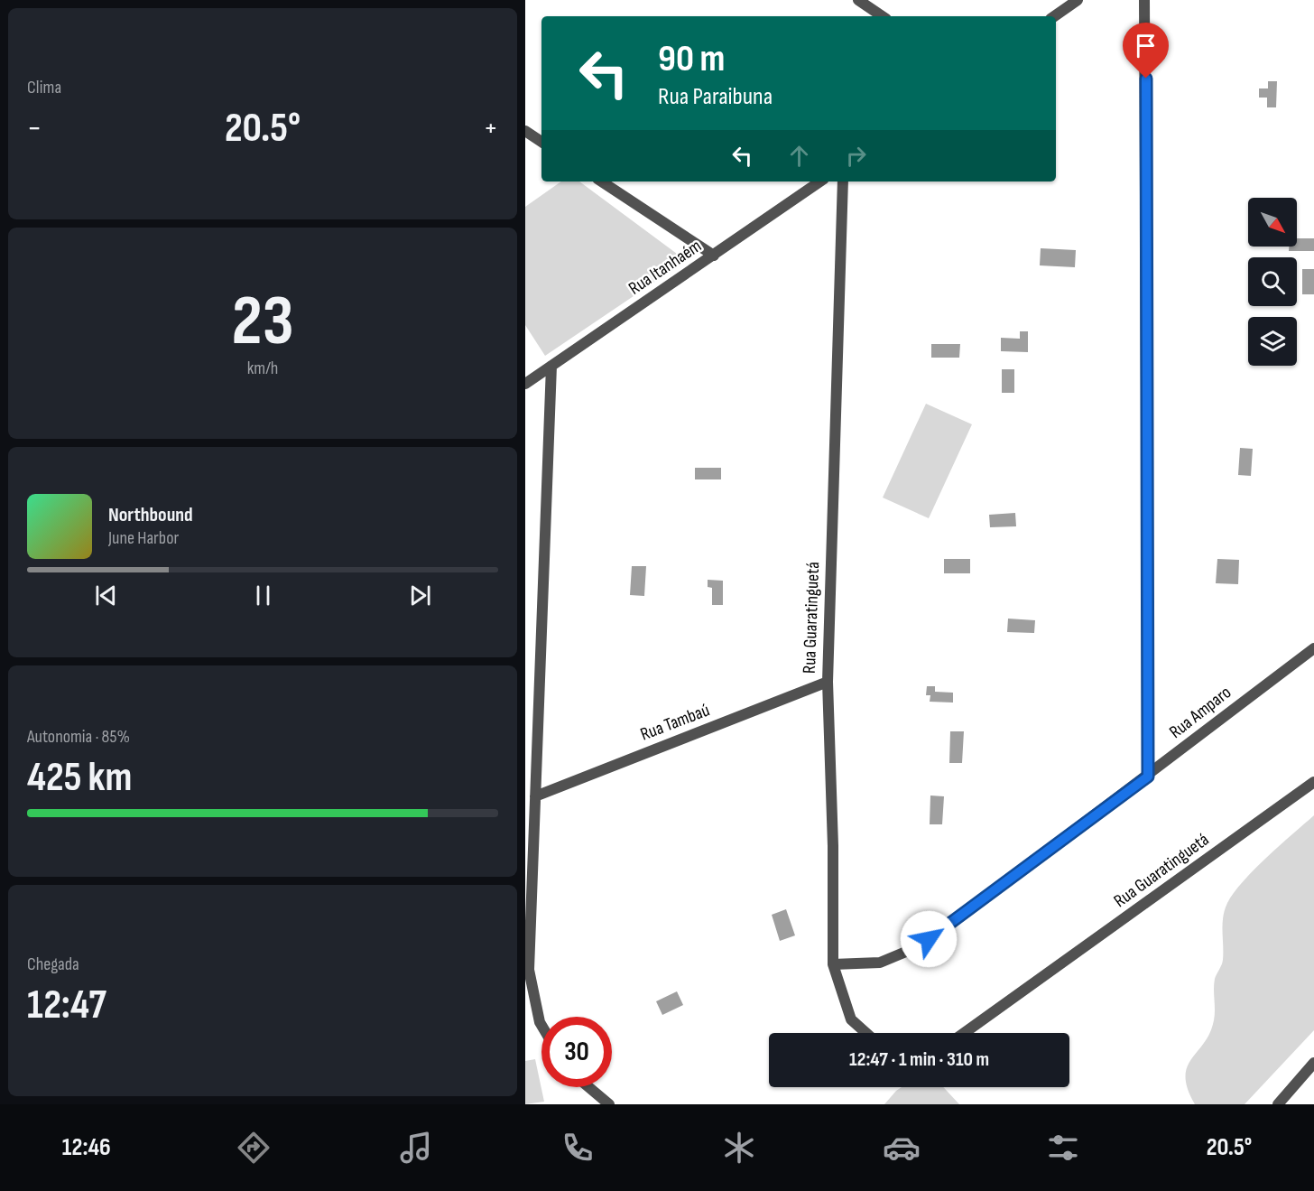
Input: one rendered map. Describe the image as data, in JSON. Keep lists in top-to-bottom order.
{
  "streets": {
    "street": [
      "Rua Itanhaém",
      "Rua Guaratinguetá",
      "Rua Amparo",
      "Rua Tambaú"
    ]
  },
  "crossings": [
    ["Rua Guaratinguetá", "Rua Amparo"],
    ["Rua Guaratinguetá", "Rua Tambaú"]
  ],
  "north": "bottom right",
  "page": {
    "tile": [
      "Clima",
      ["23", "km/h"],
      ["Autonomia · 85%", "425 km"],
      ["Chegada", "12:47"]
    ],
    "turn": ["90 m", "Rua Paraibuna"],
    "heat": ["−", "20.5°", "+"],
    "song": ["Northbound", "June Harbor"],
    "limit": "30",
    "trip": "12:47 · 1 min · 310 m",
    "tabs": ["12:46", "20.5°"]
  }
}
